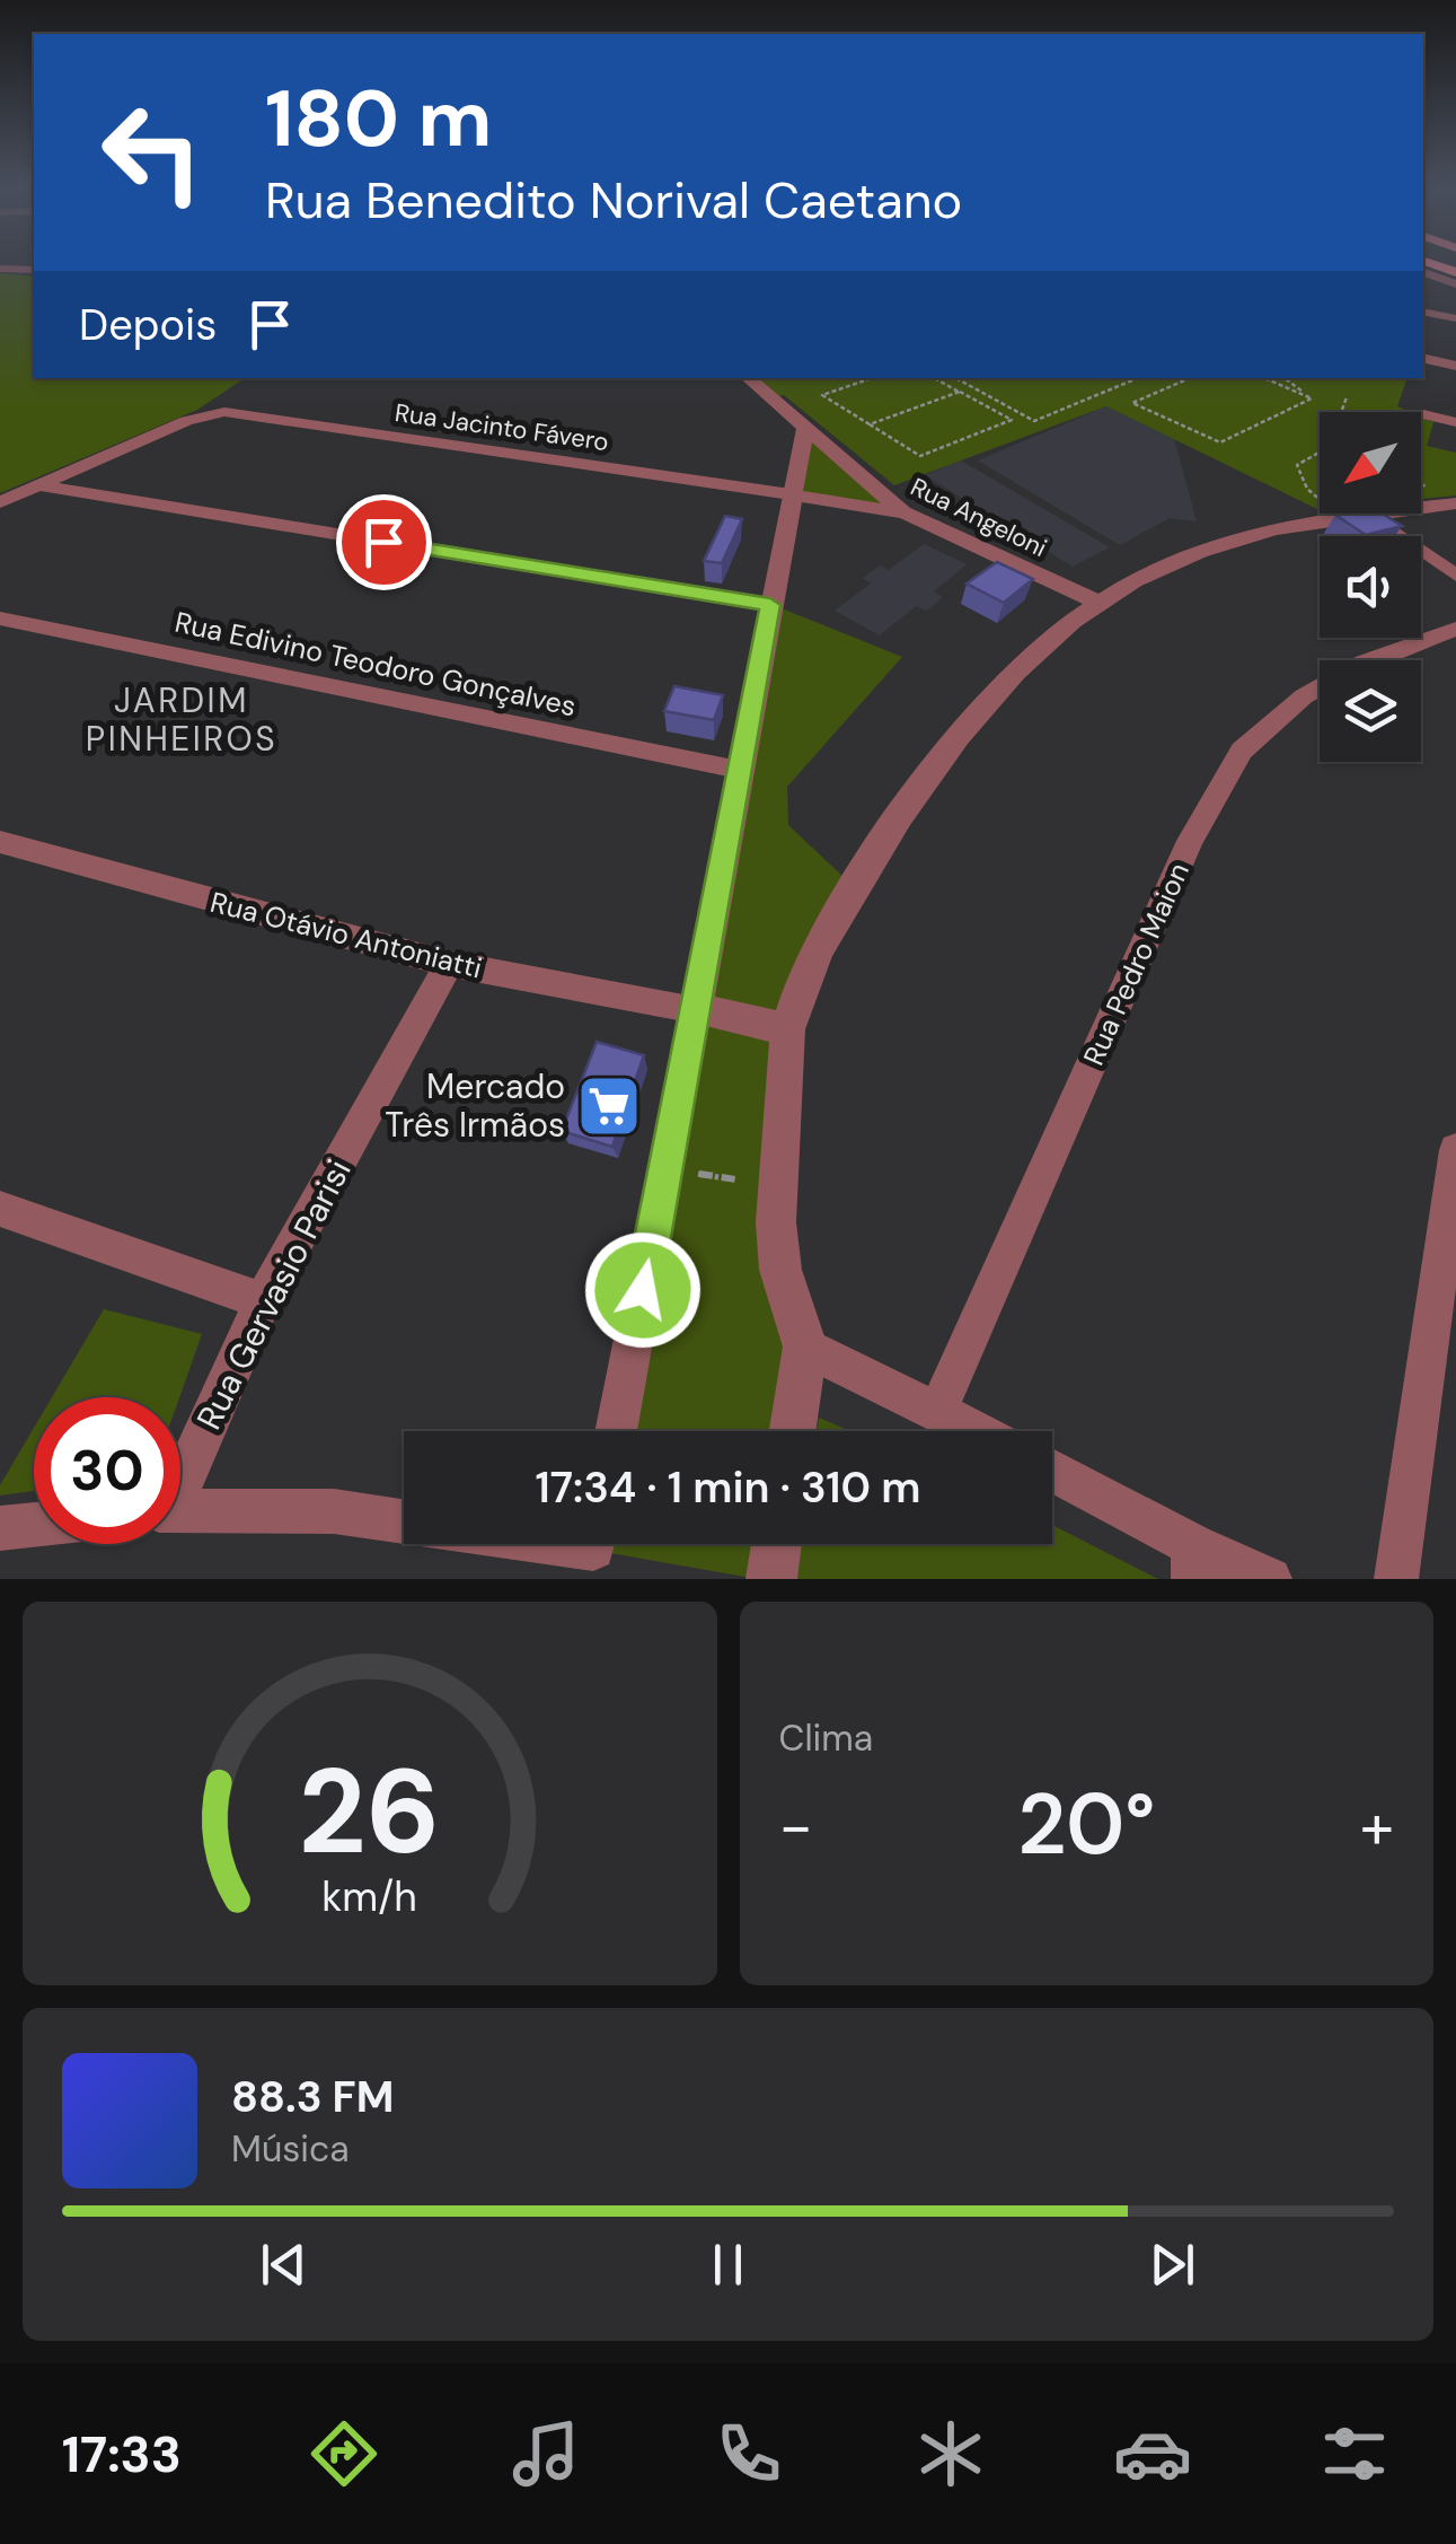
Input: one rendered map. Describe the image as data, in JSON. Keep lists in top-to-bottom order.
{
  "streets": {
    "street": [
      "Rua Jacinto Fávero",
      "Rua Angeloni",
      "Rua Edivino Teodoro Gonçalves",
      "Rua Otávio Antoniatti",
      "Rua Pedro Maion",
      "Rua Gervasio Parisi"
    ]
  },
  "crossings": [
    ["Rua Otávio Antoniatti", "Rua Gervasio Parisi"]
  ],
  "districts": ["JARDIM PINHEIROS"],
  "places": {
    "supermarket": ["Mercado Três Irmãos"]
  },
  "north": "bottom left",
  "page": {
    "turn": ["180 m", "Rua Benedito Norival Caetano"],
    "then": "Depois",
    "limit": "30",
    "trip": "17:34 · 1 min · 310 m",
    "tile": "Clima",
    "heat": ["−", "20°", "+"],
    "song": ["88.3 FM", "Música"],
    "tabs": "17:33",
    "gauge": ["26", "km/h"]
  }
}
